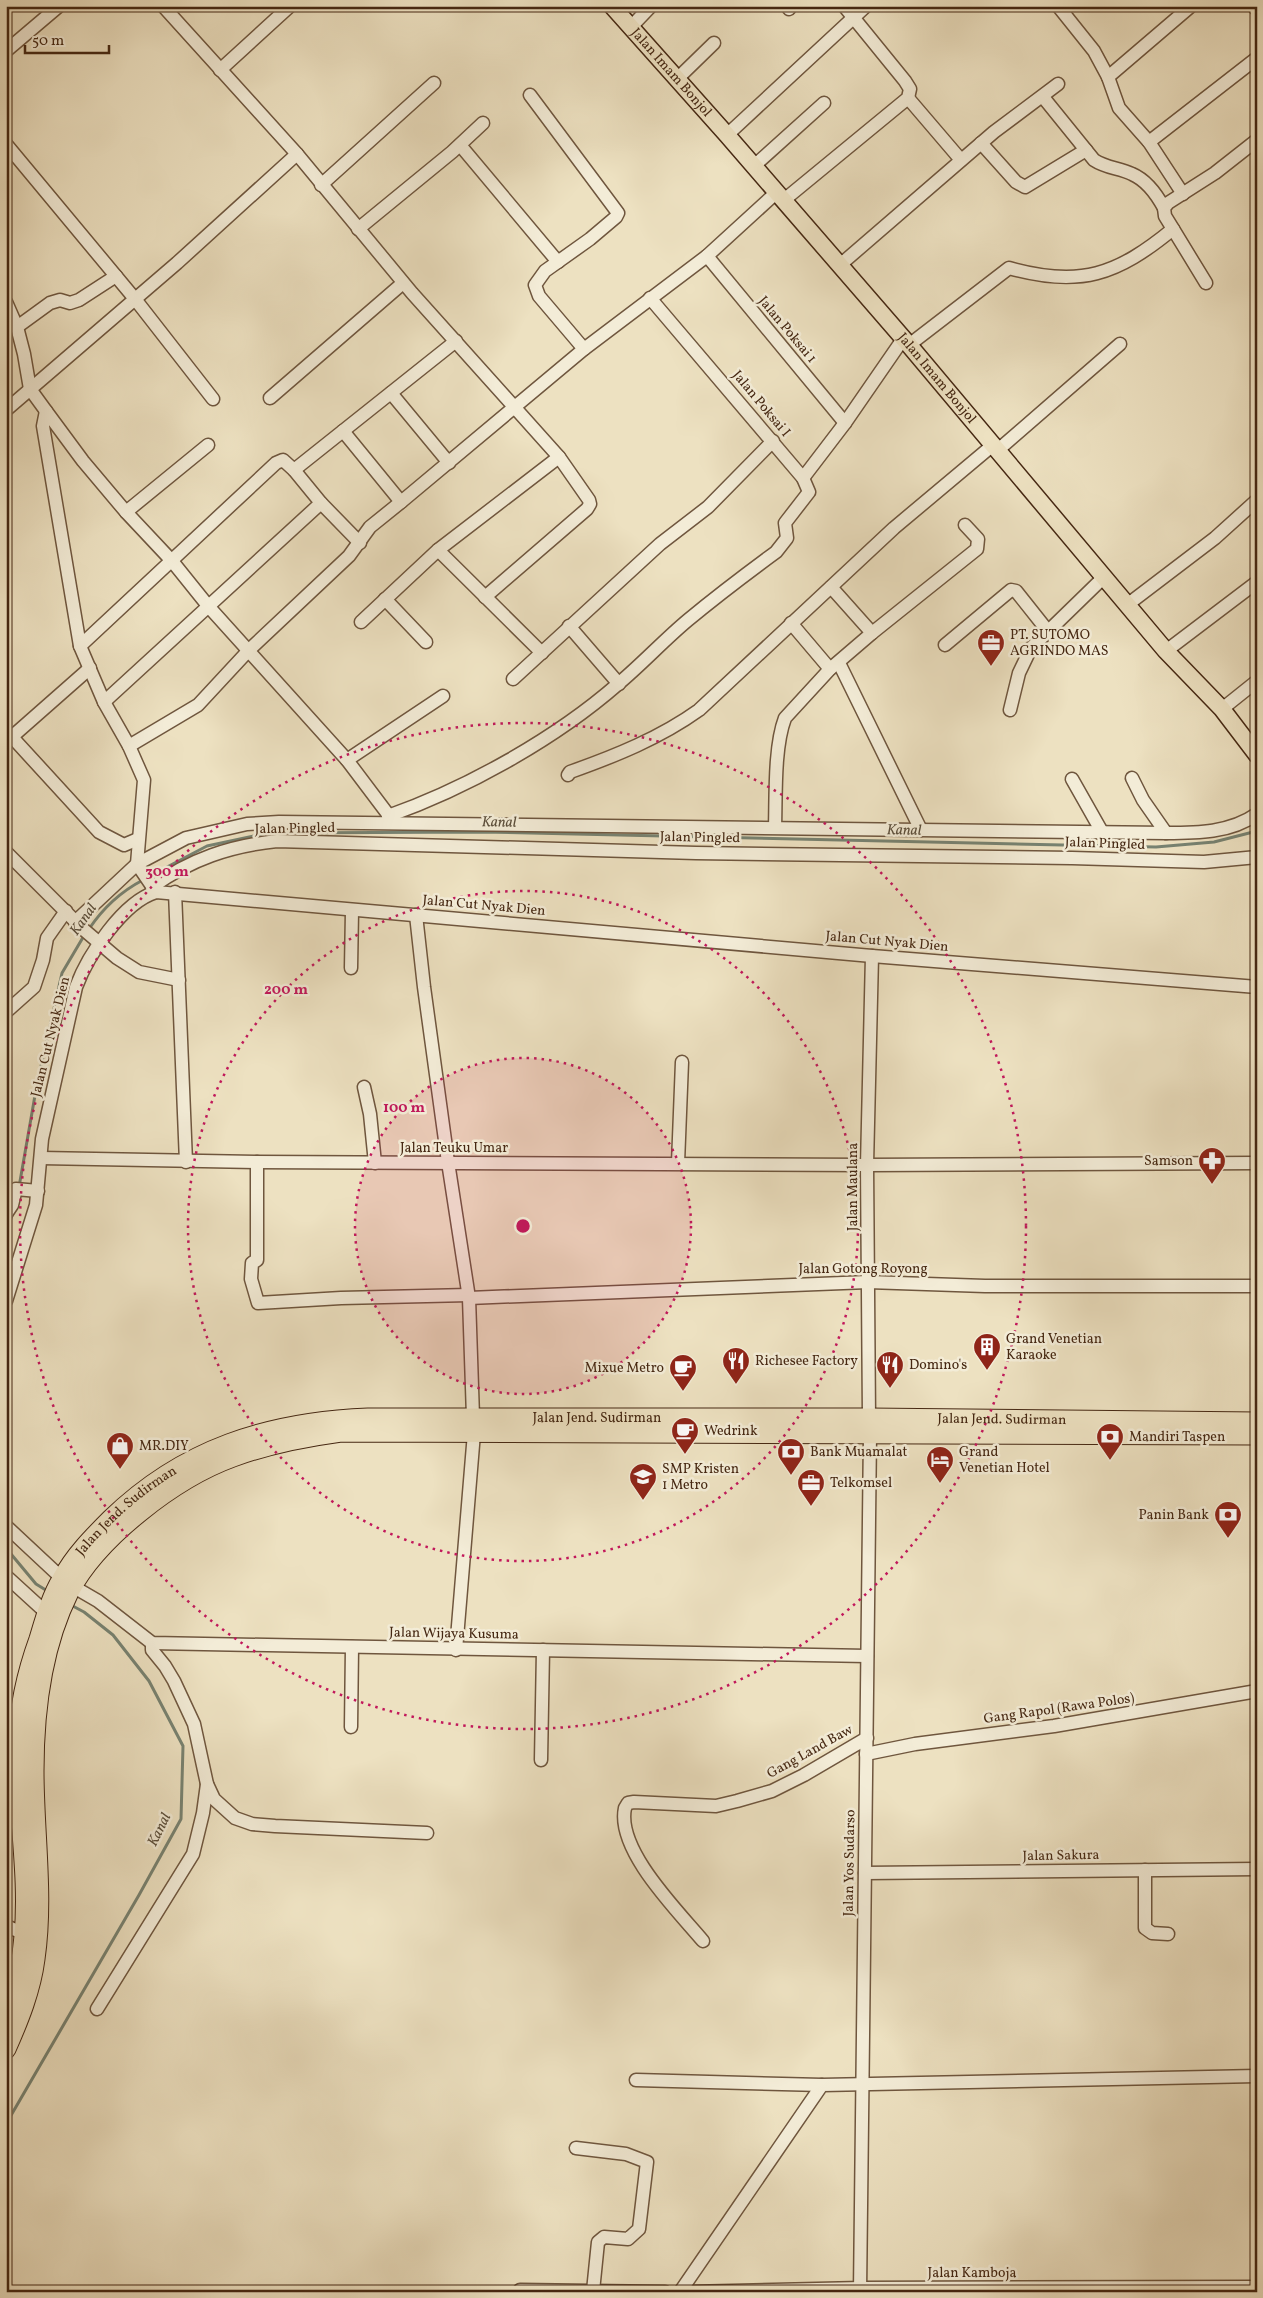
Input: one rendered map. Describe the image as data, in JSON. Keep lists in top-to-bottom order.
{
  "streets": {
    "highway": ["Jalan Jend. Sudirman"],
    "main road": ["Jalan Imam Bonjol"],
    "street": [
      "Jalan Poksai 1",
      "Jalan Poksai I",
      "Jalan Pingled",
      "Jalan Cut Nyak Dien",
      "Jalan Teuku Umar",
      "Jalan Maulana",
      "Jalan Gotong Royong",
      "Jalan Wijaya Kusuma",
      "Gang Rapol (Rawa Polos)",
      "Gang Land Baw",
      "Jalan Sakura",
      "Jalan Yos Sudarso",
      "Jalan Kamboja"
    ]
  },
  "crossings": [
    ["Jalan Pingled", "Jalan Cut Nyak Dien"],
    ["Jalan Cut Nyak Dien", "Jalan Teuku Umar"],
    ["Jalan Cut Nyak Dien", "Jalan Maulana"],
    ["Jalan Teuku Umar", "Jalan Maulana"],
    ["Jalan Teuku Umar", "Jalan Gotong Royong"],
    ["Jalan Maulana", "Jalan Gotong Royong"],
    ["Jalan Maulana", "Jalan Jend. Sudirman"],
    ["Jalan Maulana", "Jalan Yos Sudarso"],
    ["Jalan Jend. Sudirman", "Jalan Yos Sudarso"],
    ["Jalan Wijaya Kusuma", "Jalan Yos Sudarso"],
    ["Gang Rapol (Rawa Polos)", "Jalan Yos Sudarso"],
    ["Gang Land Baw", "Jalan Yos Sudarso"],
    ["Jalan Sakura", "Jalan Yos Sudarso"],
    ["Jalan Yos Sudarso", "Jalan Kamboja"]
  ],
  "water": ["Kanal"],
  "places": {
    "office": ["PT. SUTOMO AGRINDO MAS", "Telkomsel"],
    "pharmacy": ["Samson"],
    "building": ["Grand Venetian Karaoke"],
    "restaurant": ["Richesee Factory", "Domino's"],
    "cafe": ["Mixue Metro", "Wedrink"],
    "bank": ["Mandiri Taspen", "Bank Muamalat", "Panin Bank"],
    "shop": ["MR.DIY"],
    "hotel": ["Grand Venetian Hotel"],
    "school or university": ["SMP Kristen 1 Metro"]
  },
  "scale_bar": "50 m",
  "rings": ["300 m", "200 m", "100 m"]
}
